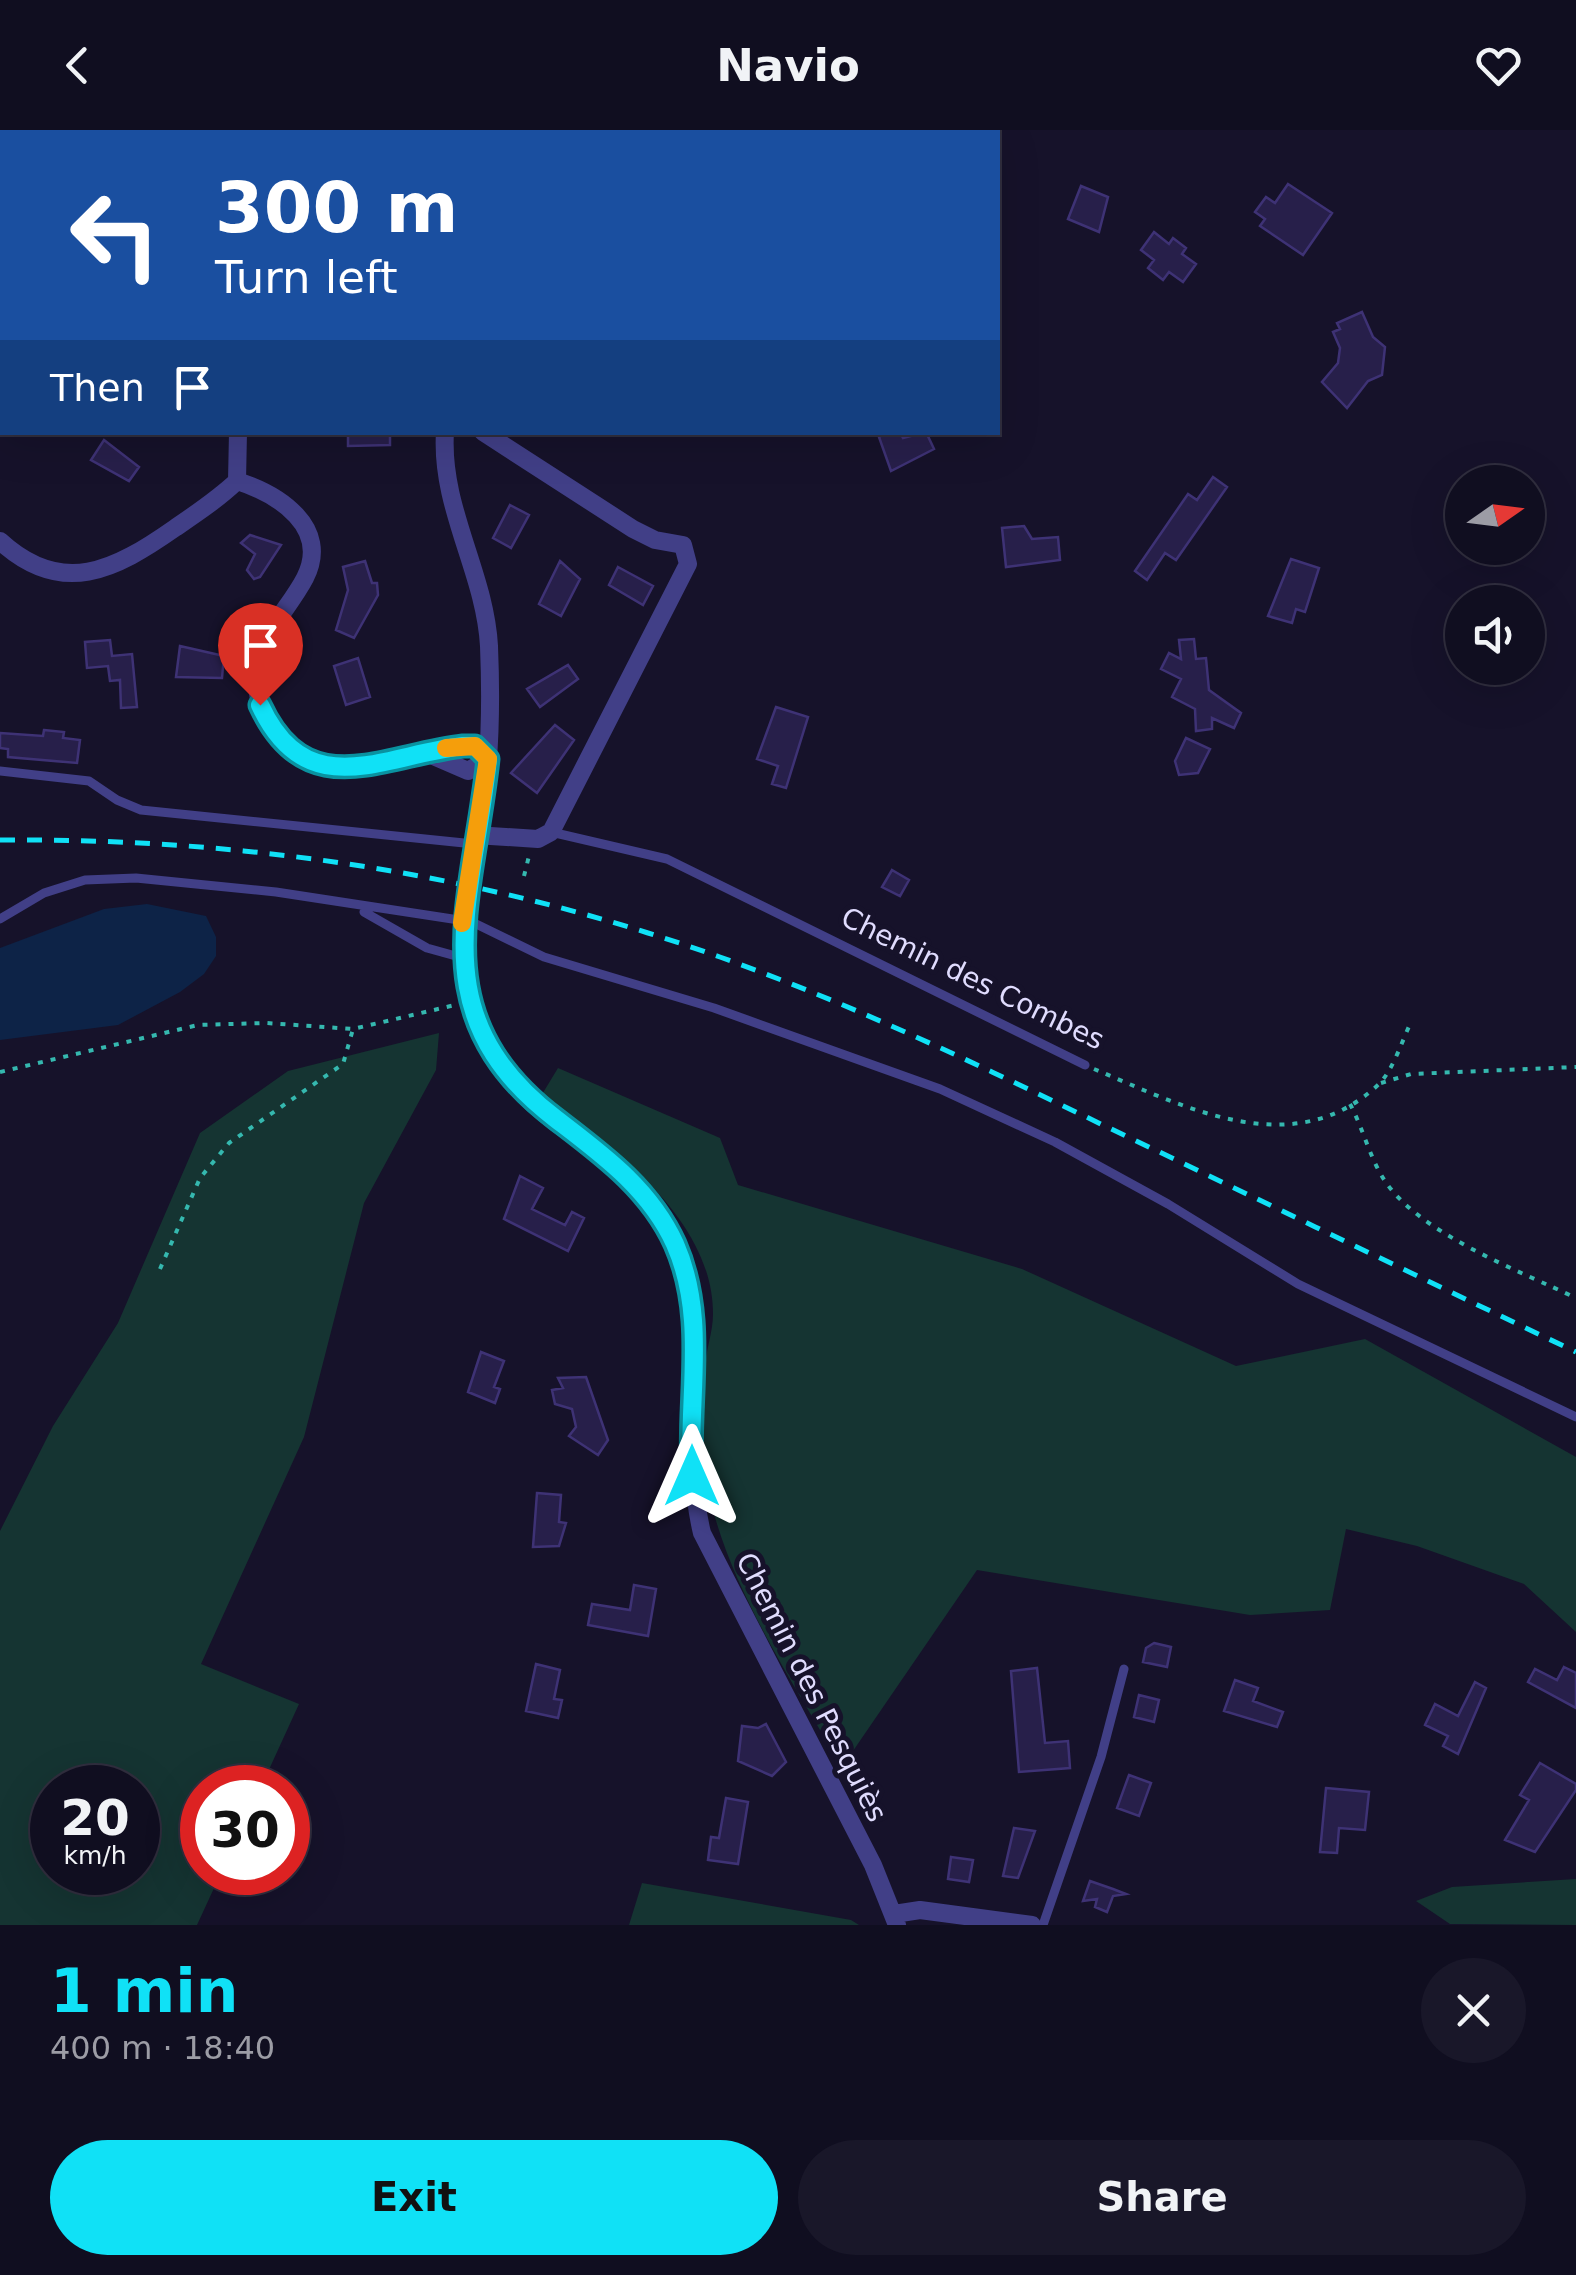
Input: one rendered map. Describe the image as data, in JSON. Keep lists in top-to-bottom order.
{
  "streets": {
    "street": ["Chemin des Combes", "Chemin des Pesquiès"]
  },
  "crossings": [
    ["Chemin des Combes", "Chemin des Pesquiès"]
  ],
  "north": "right",
  "page": {
    "header": "Navio",
    "turn": ["300 m", "Turn left"],
    "then": "Then",
    "speed": "20 km/h",
    "limit": "30",
    "heading": ["1 min", "400 m · 18:40"],
    "buttons": ["Exit", "Share"]
  }
}
